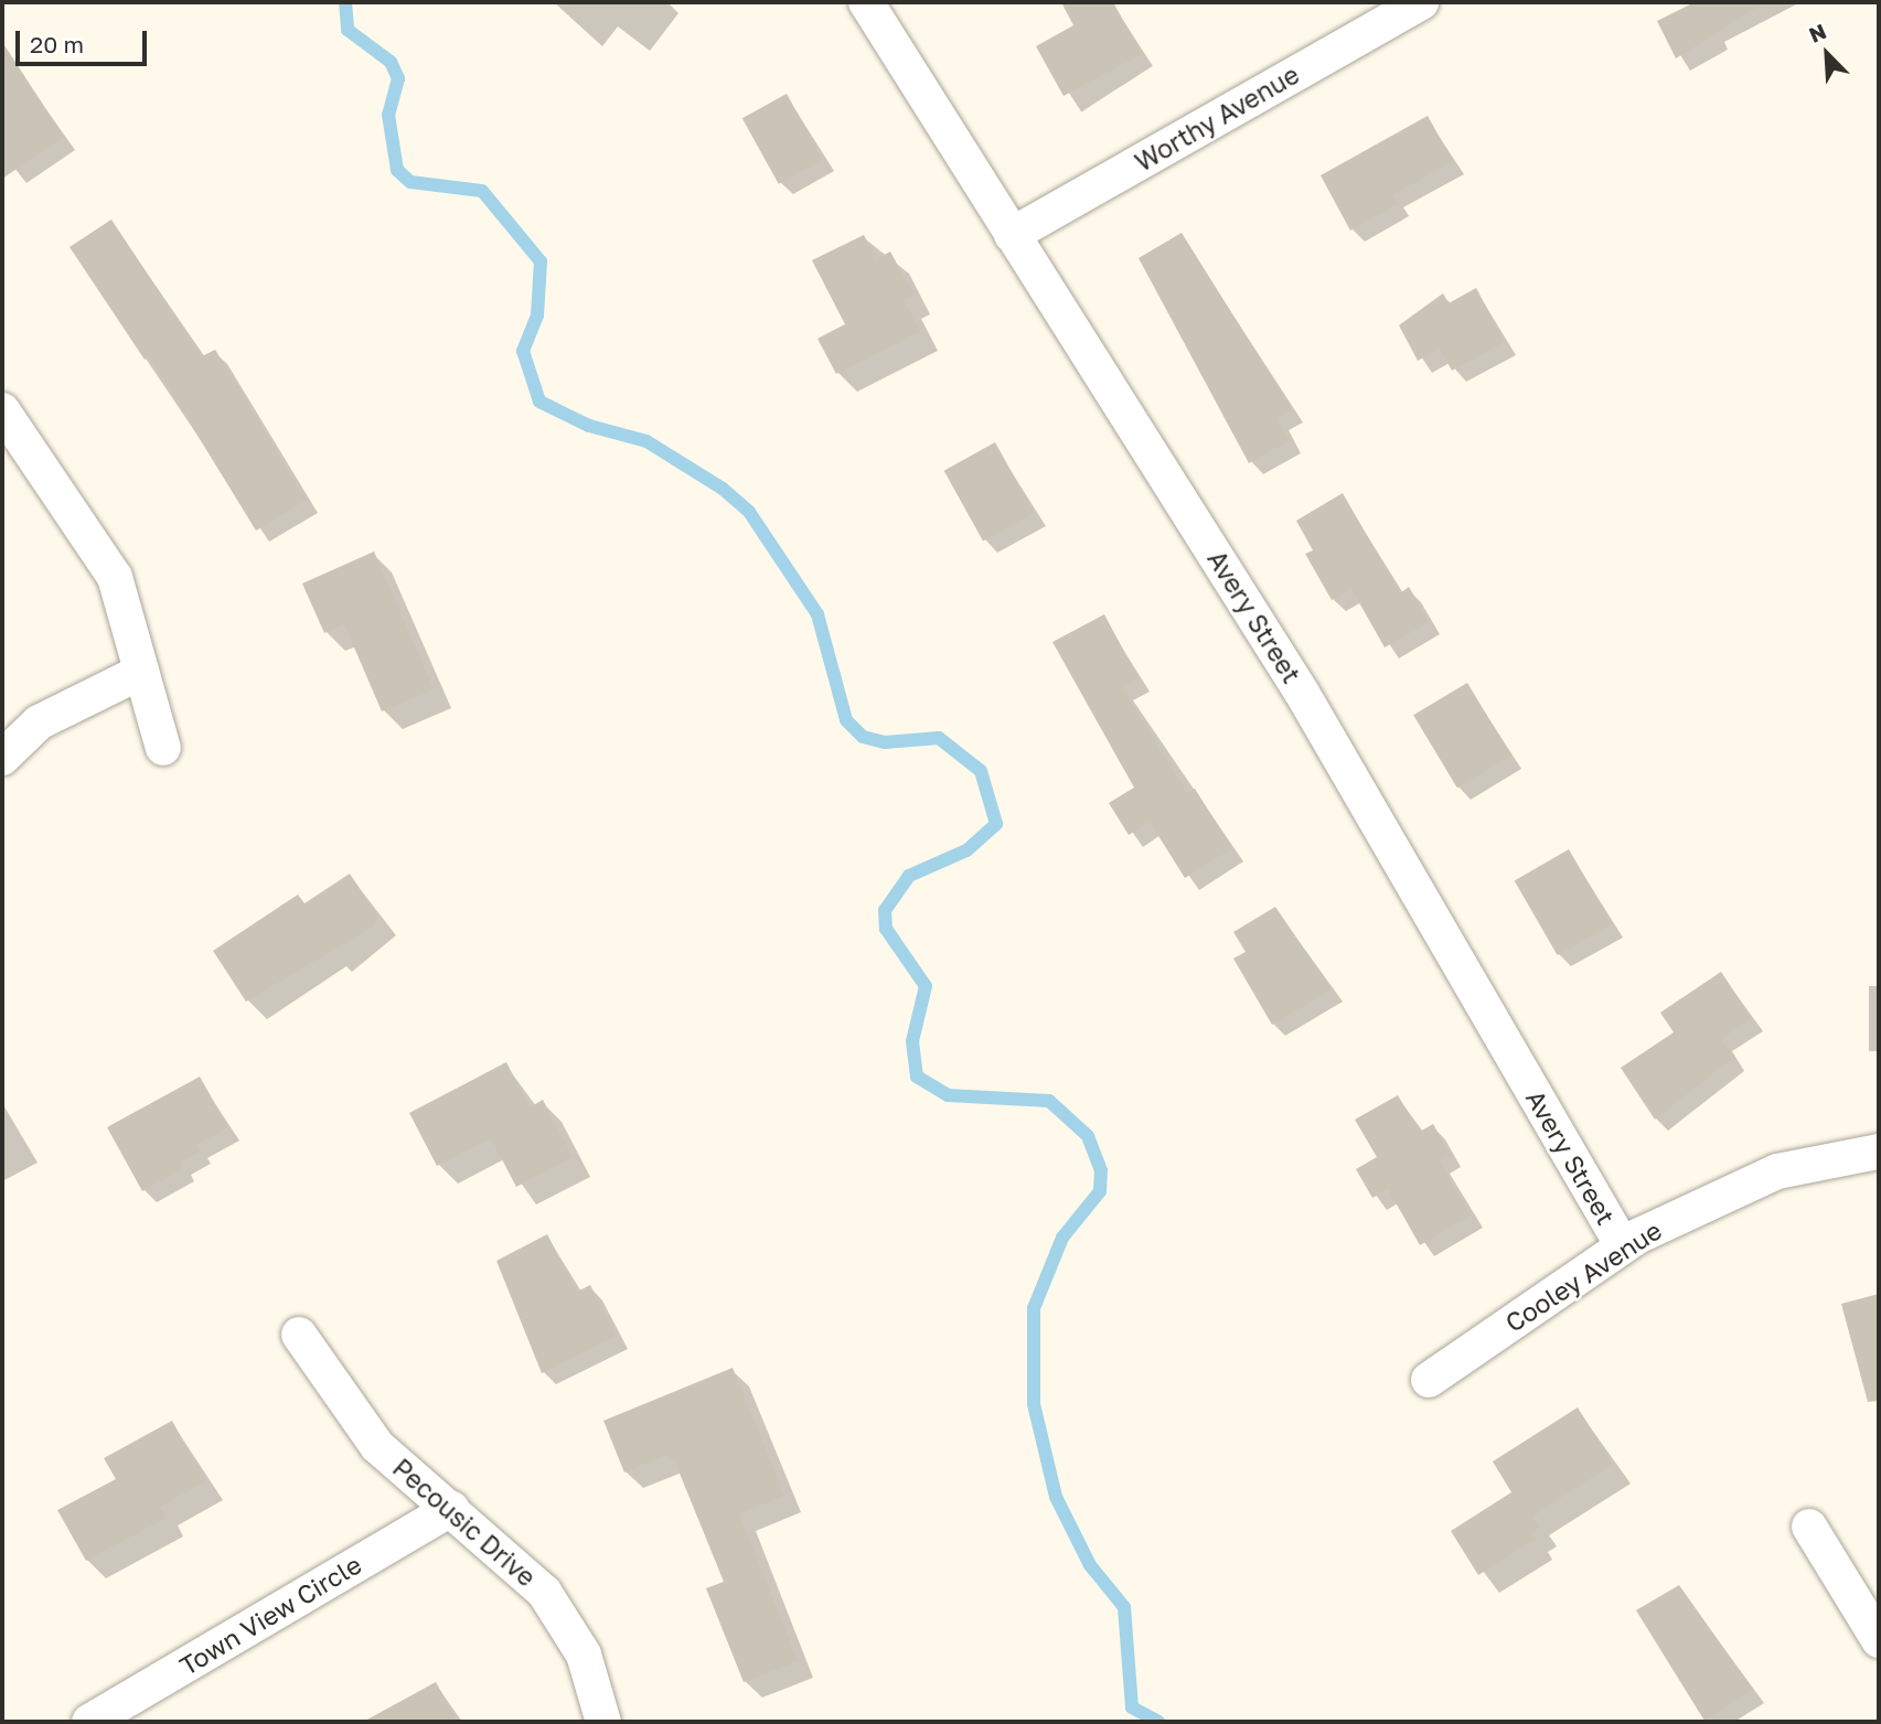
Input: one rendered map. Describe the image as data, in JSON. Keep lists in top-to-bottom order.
{
  "streets": {
    "street": [
      "Worthy Avenue",
      "Avery Street",
      "Cooley Avenue",
      "Pecousic Drive",
      "Town View Circle"
    ]
  },
  "crossings": [
    ["Worthy Avenue", "Avery Street"],
    ["Avery Street", "Cooley Avenue"],
    ["Pecousic Drive", "Town View Circle"]
  ],
  "scale_bar": "20 m",
  "north": "top left"
}
